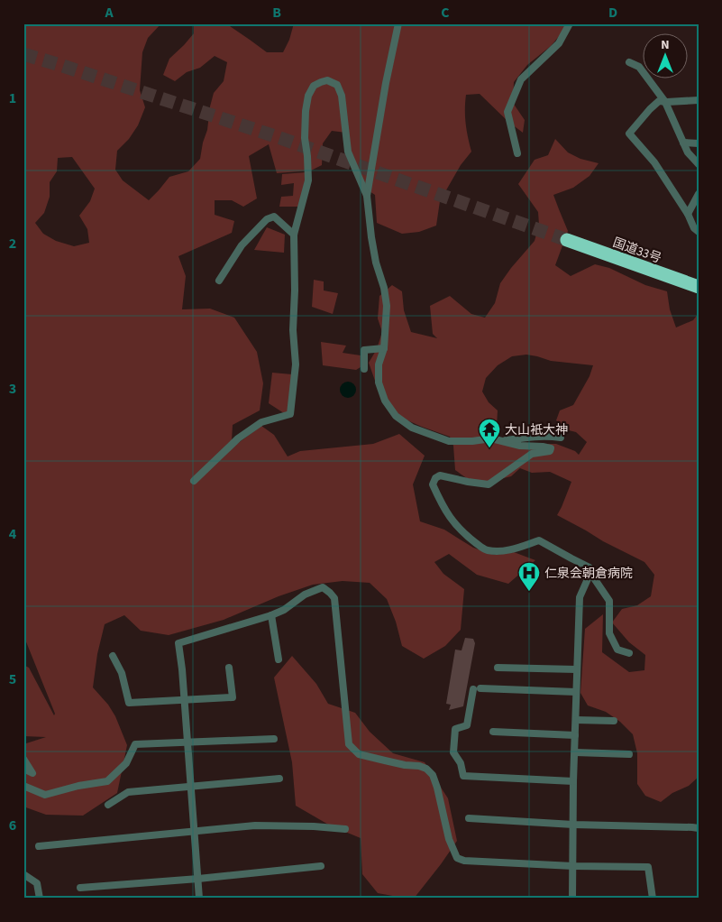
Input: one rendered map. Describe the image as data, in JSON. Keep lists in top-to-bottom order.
{
  "streets": {
    "highway": ["国道33号"]
  },
  "places": {
    "temple": ["大山衹大神"],
    "hospital": ["仁泉会朝倉病院"]
  },
  "north": "top",
  "grid": {
    "columns": [
      "A",
      "B",
      "C",
      "D"
    ],
    "rows": [
      "1",
      "2",
      "3",
      "4",
      "5",
      "6"
    ]
  }
}
